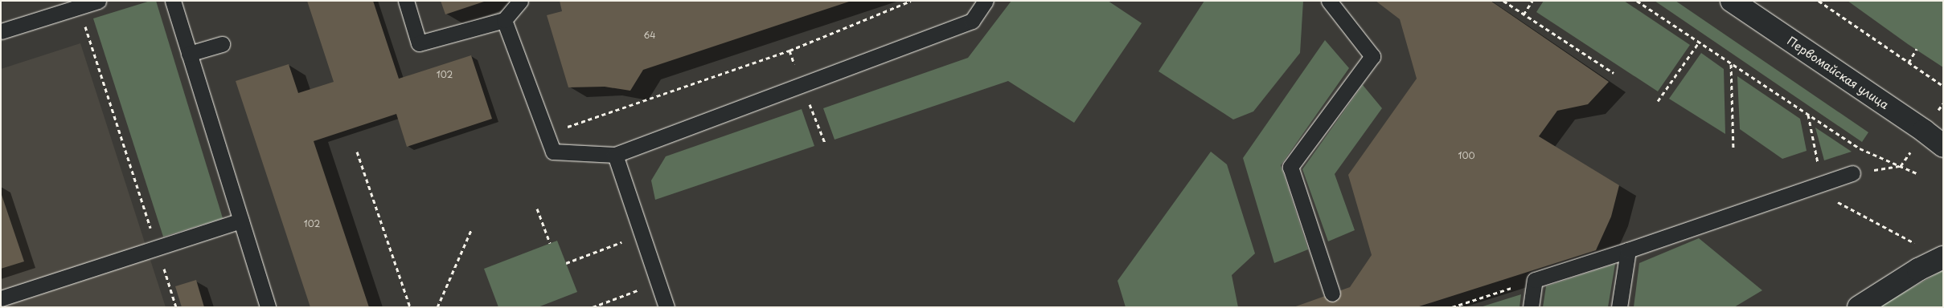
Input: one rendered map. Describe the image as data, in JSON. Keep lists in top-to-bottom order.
{
  "streets": {
    "street": ["Первомайская улица"]
  },
  "house_numbers": [
    "64",
    "102",
    "100",
    "102"
  ]
}
